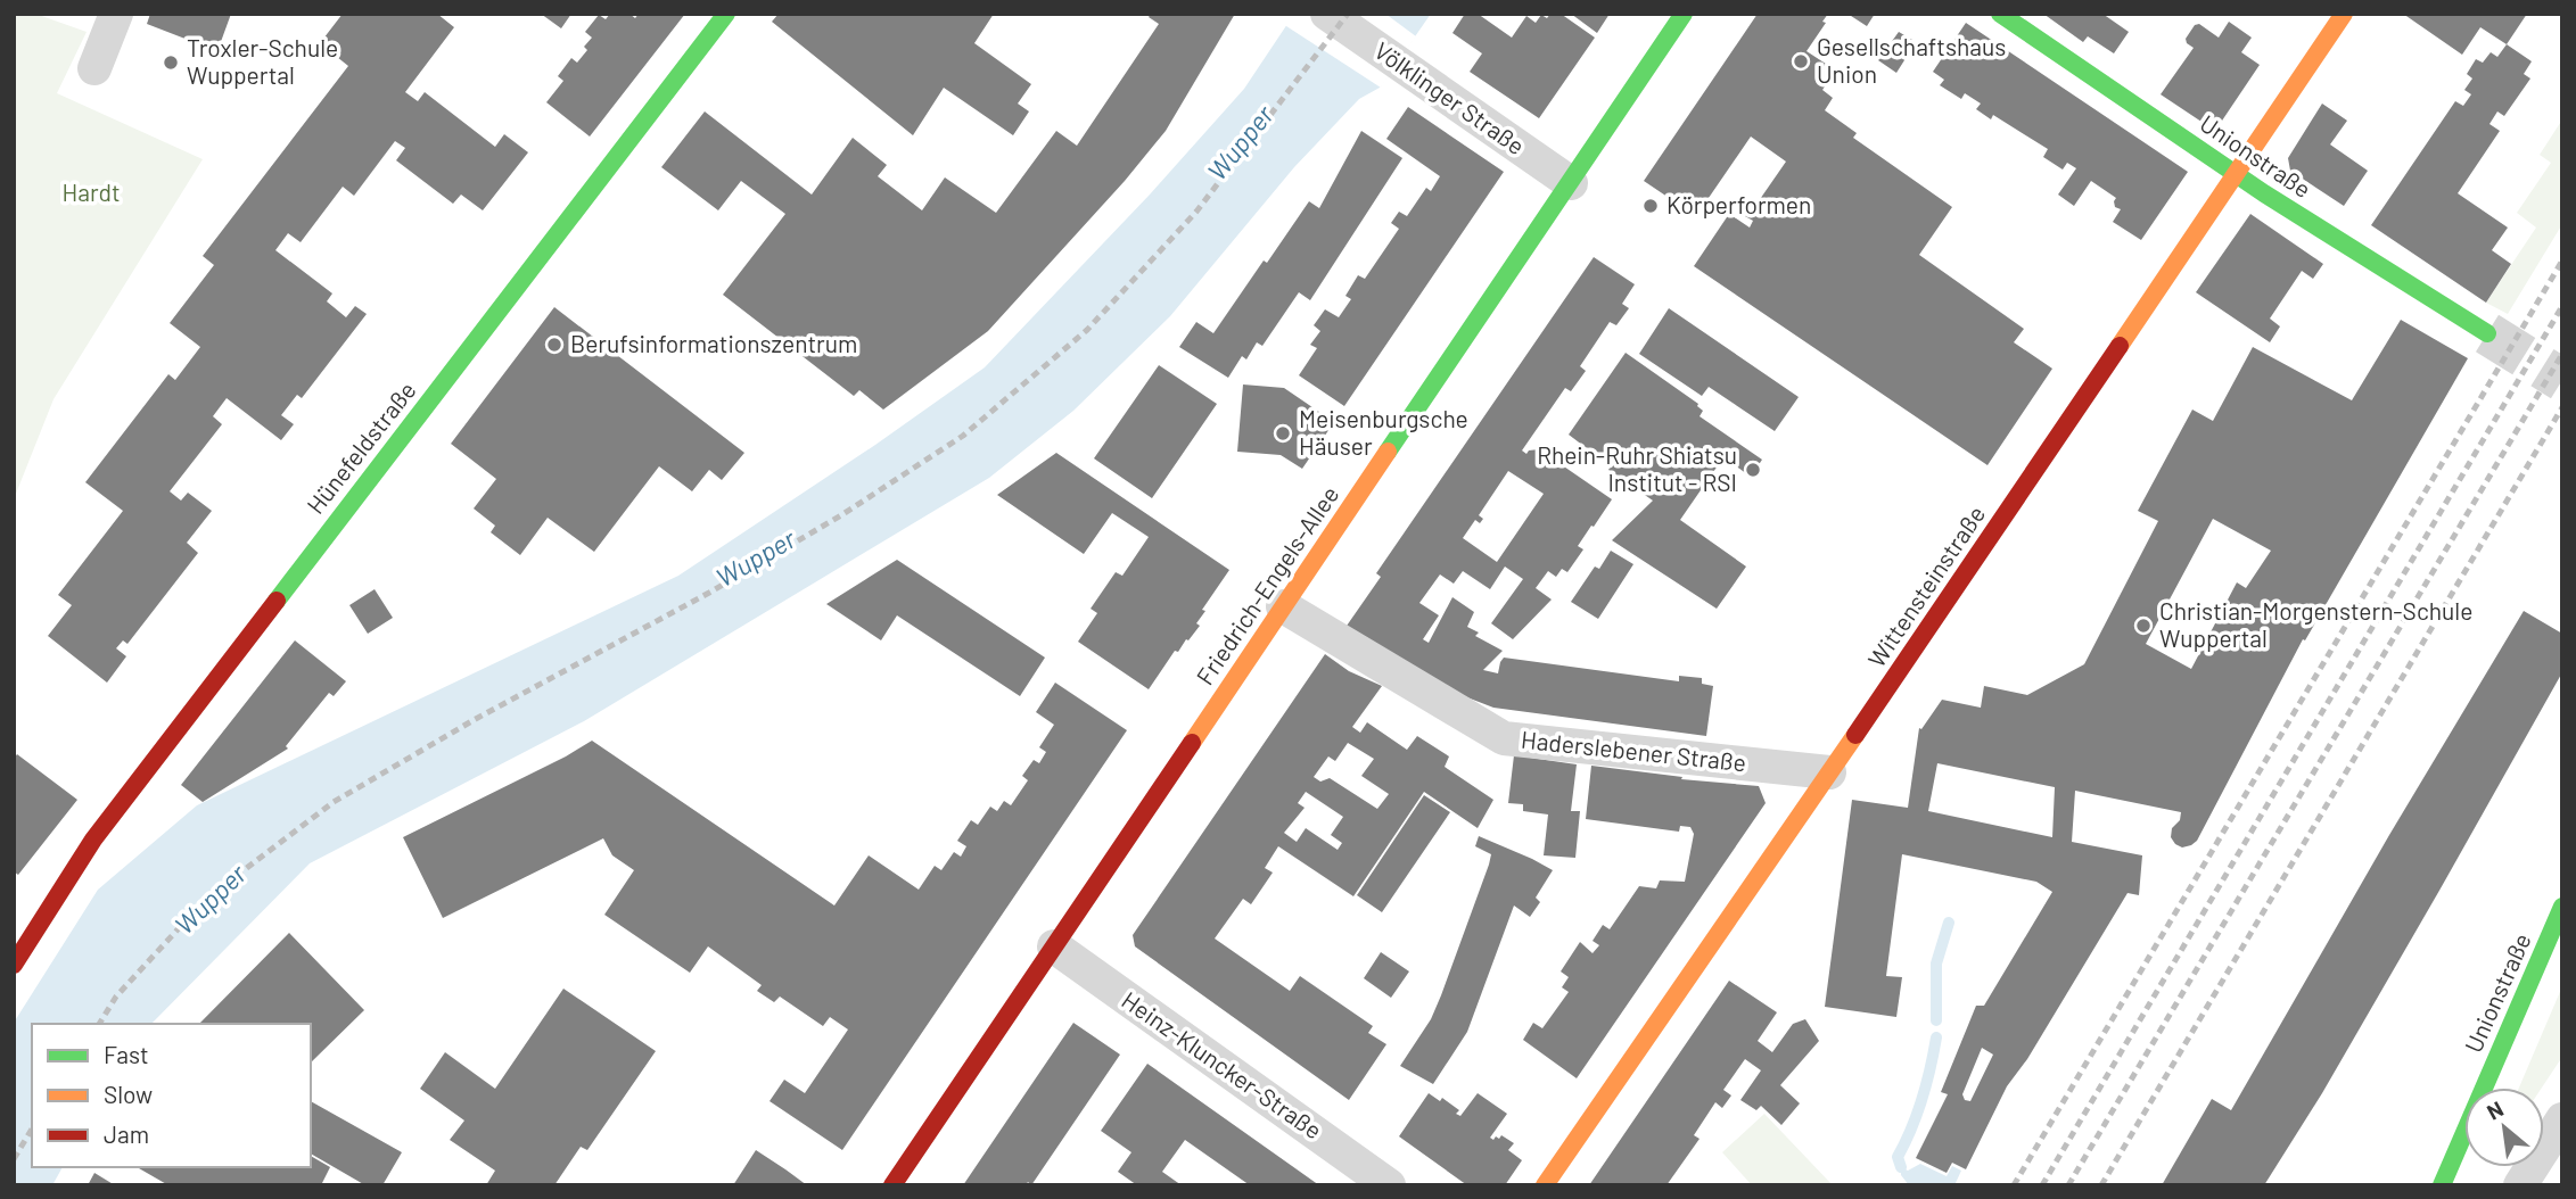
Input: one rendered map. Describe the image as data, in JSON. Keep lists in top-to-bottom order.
{
  "streets": {
    "street": [
      "Völklinger Straße",
      "Unionstraße",
      "Hünefeldstraße",
      "Friedrich-Engels-Allee",
      "Wittensteinstraße",
      "Haderslebener Straße",
      "Heinz-Kluncker-Straße"
    ]
  },
  "crossings": [
    ["Völklinger Straße", "Friedrich-Engels-Allee"],
    ["Unionstraße", "Wittensteinstraße"],
    ["Friedrich-Engels-Allee", "Haderslebener Straße"],
    ["Friedrich-Engels-Allee", "Heinz-Kluncker-Straße"],
    ["Wittensteinstraße", "Haderslebener Straße"]
  ],
  "water": ["Wupper"],
  "parks": ["Hardt"],
  "places": [
    "Gesellschaftshaus Union",
    "Troxler-Schule Wuppertal",
    "Körperformen",
    "Berufsinformationszentrum",
    "Meisenburgsche Häuser",
    "Rhein-Ruhr Shiatsu Institut - RSI",
    "Christian-Morgenstern-Schule Wuppertal"
  ],
  "legend": ["Fast", "Slow", "Jam"],
  "north": "top left"
}
